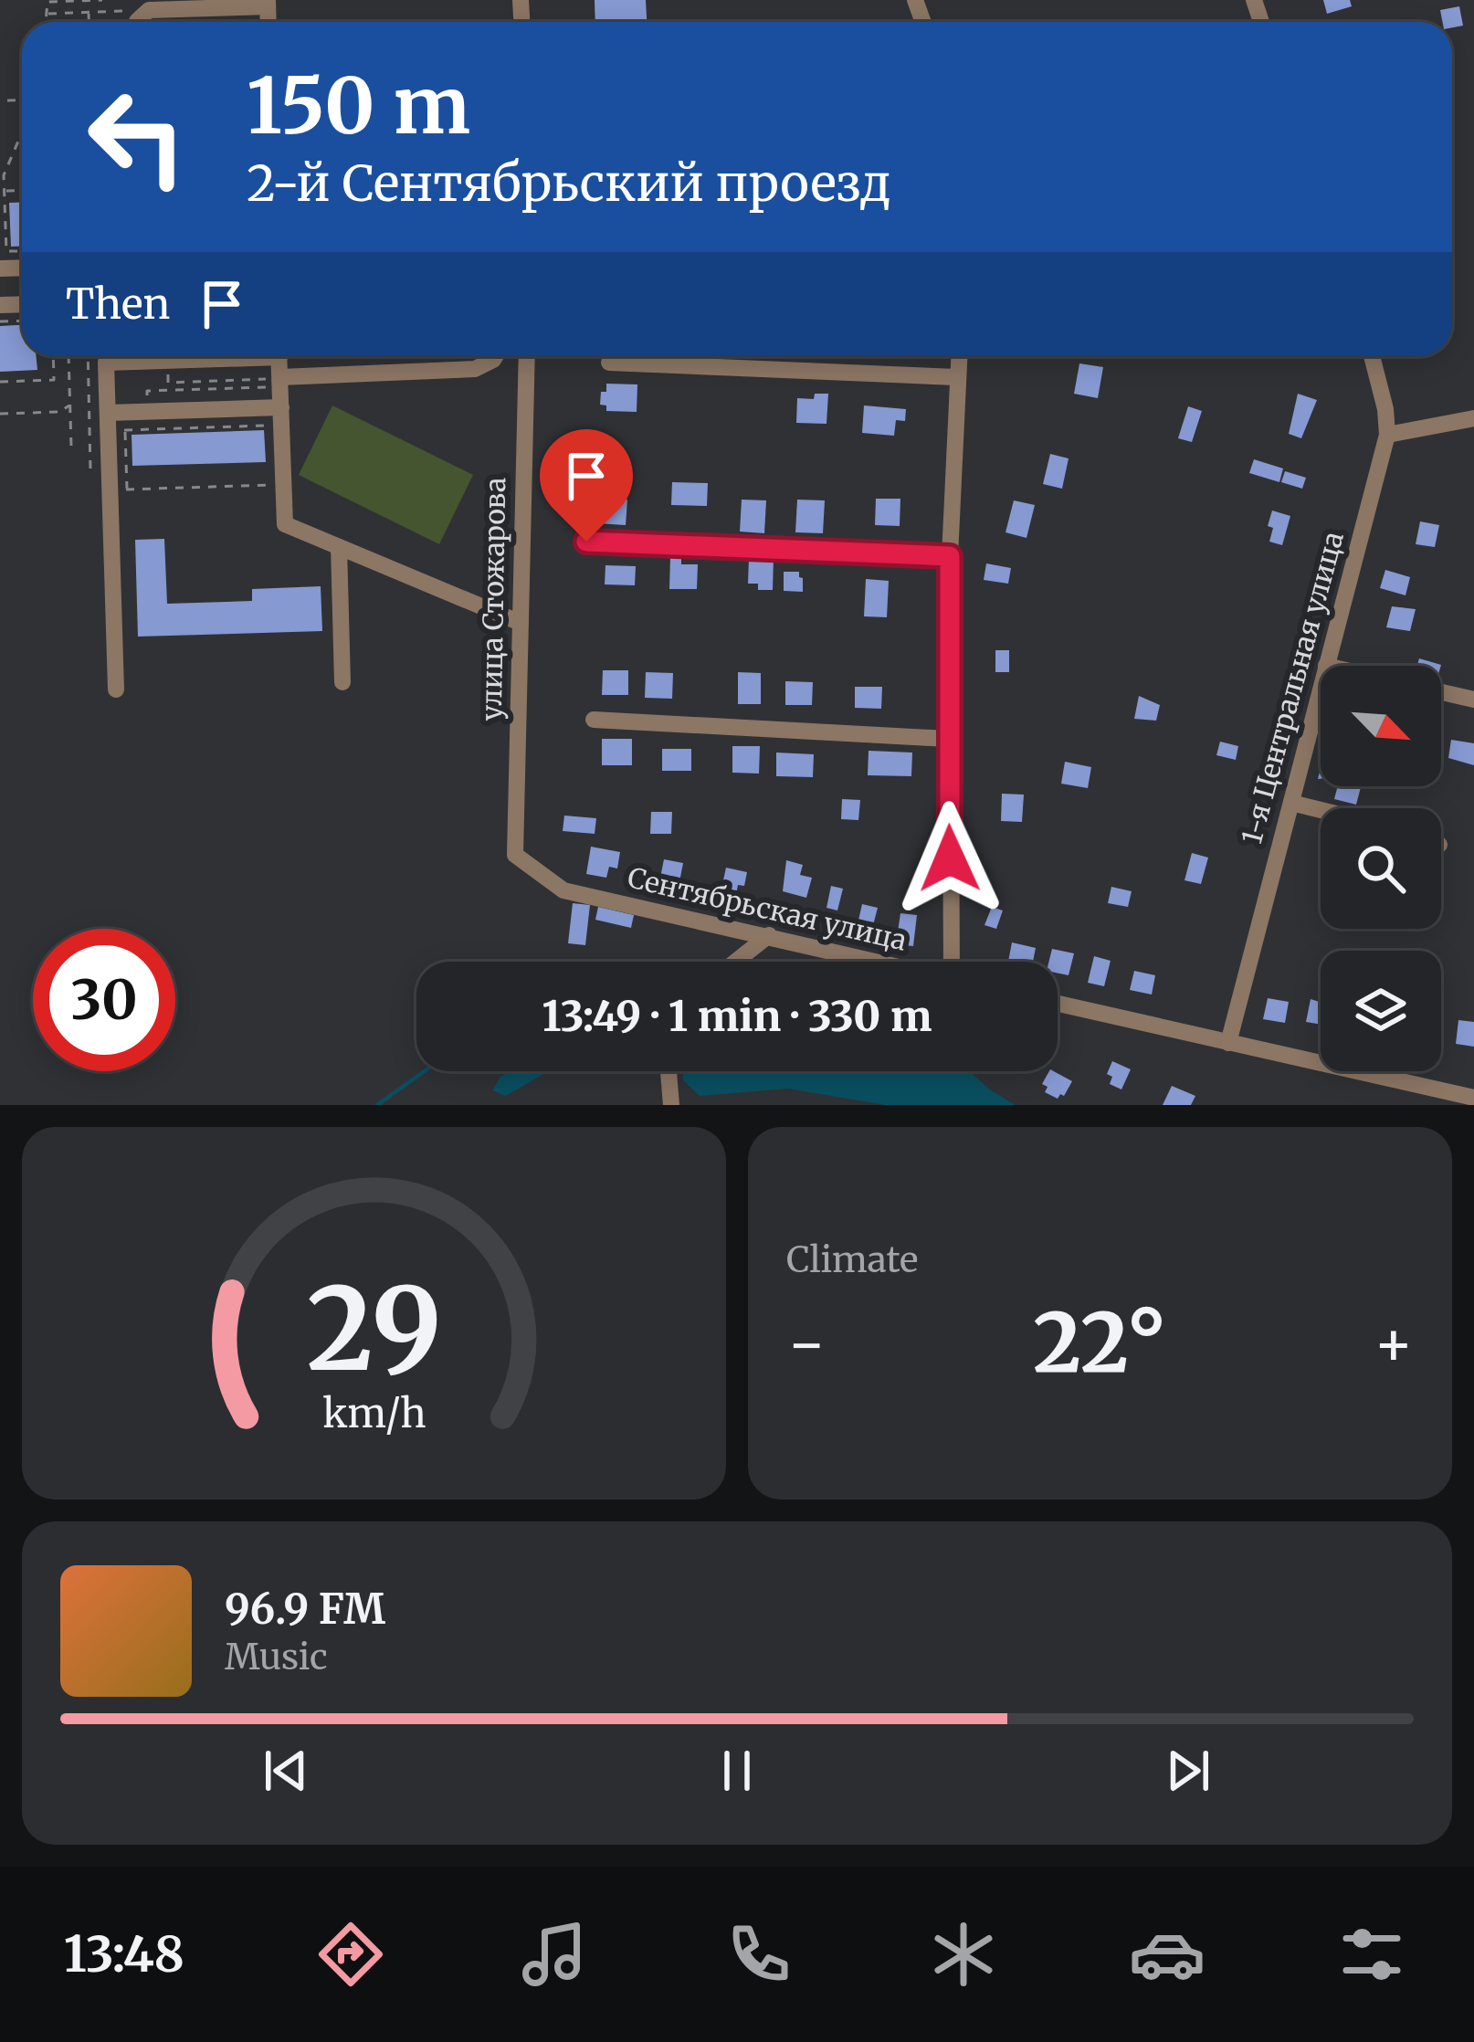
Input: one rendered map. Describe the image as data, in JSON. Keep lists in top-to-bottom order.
{
  "streets": {
    "street": ["улица Стожарова", "1-я Центральная улица", "Сентябрьская улица"]
  },
  "crossings": [
    ["улица Стожарова", "Сентябрьская улица"]
  ],
  "north": "bottom right",
  "page": {
    "turn": ["150 m", "2-й Сентябрьский проезд"],
    "then": "Then",
    "limit": "30",
    "trip": "13:49 · 1 min · 330 m",
    "tile": "Climate",
    "heat": ["−", "22°", "+"],
    "song": ["96.9 FM", "Music"],
    "tabs": "13:48",
    "gauge": ["29", "km/h"]
  }
}
